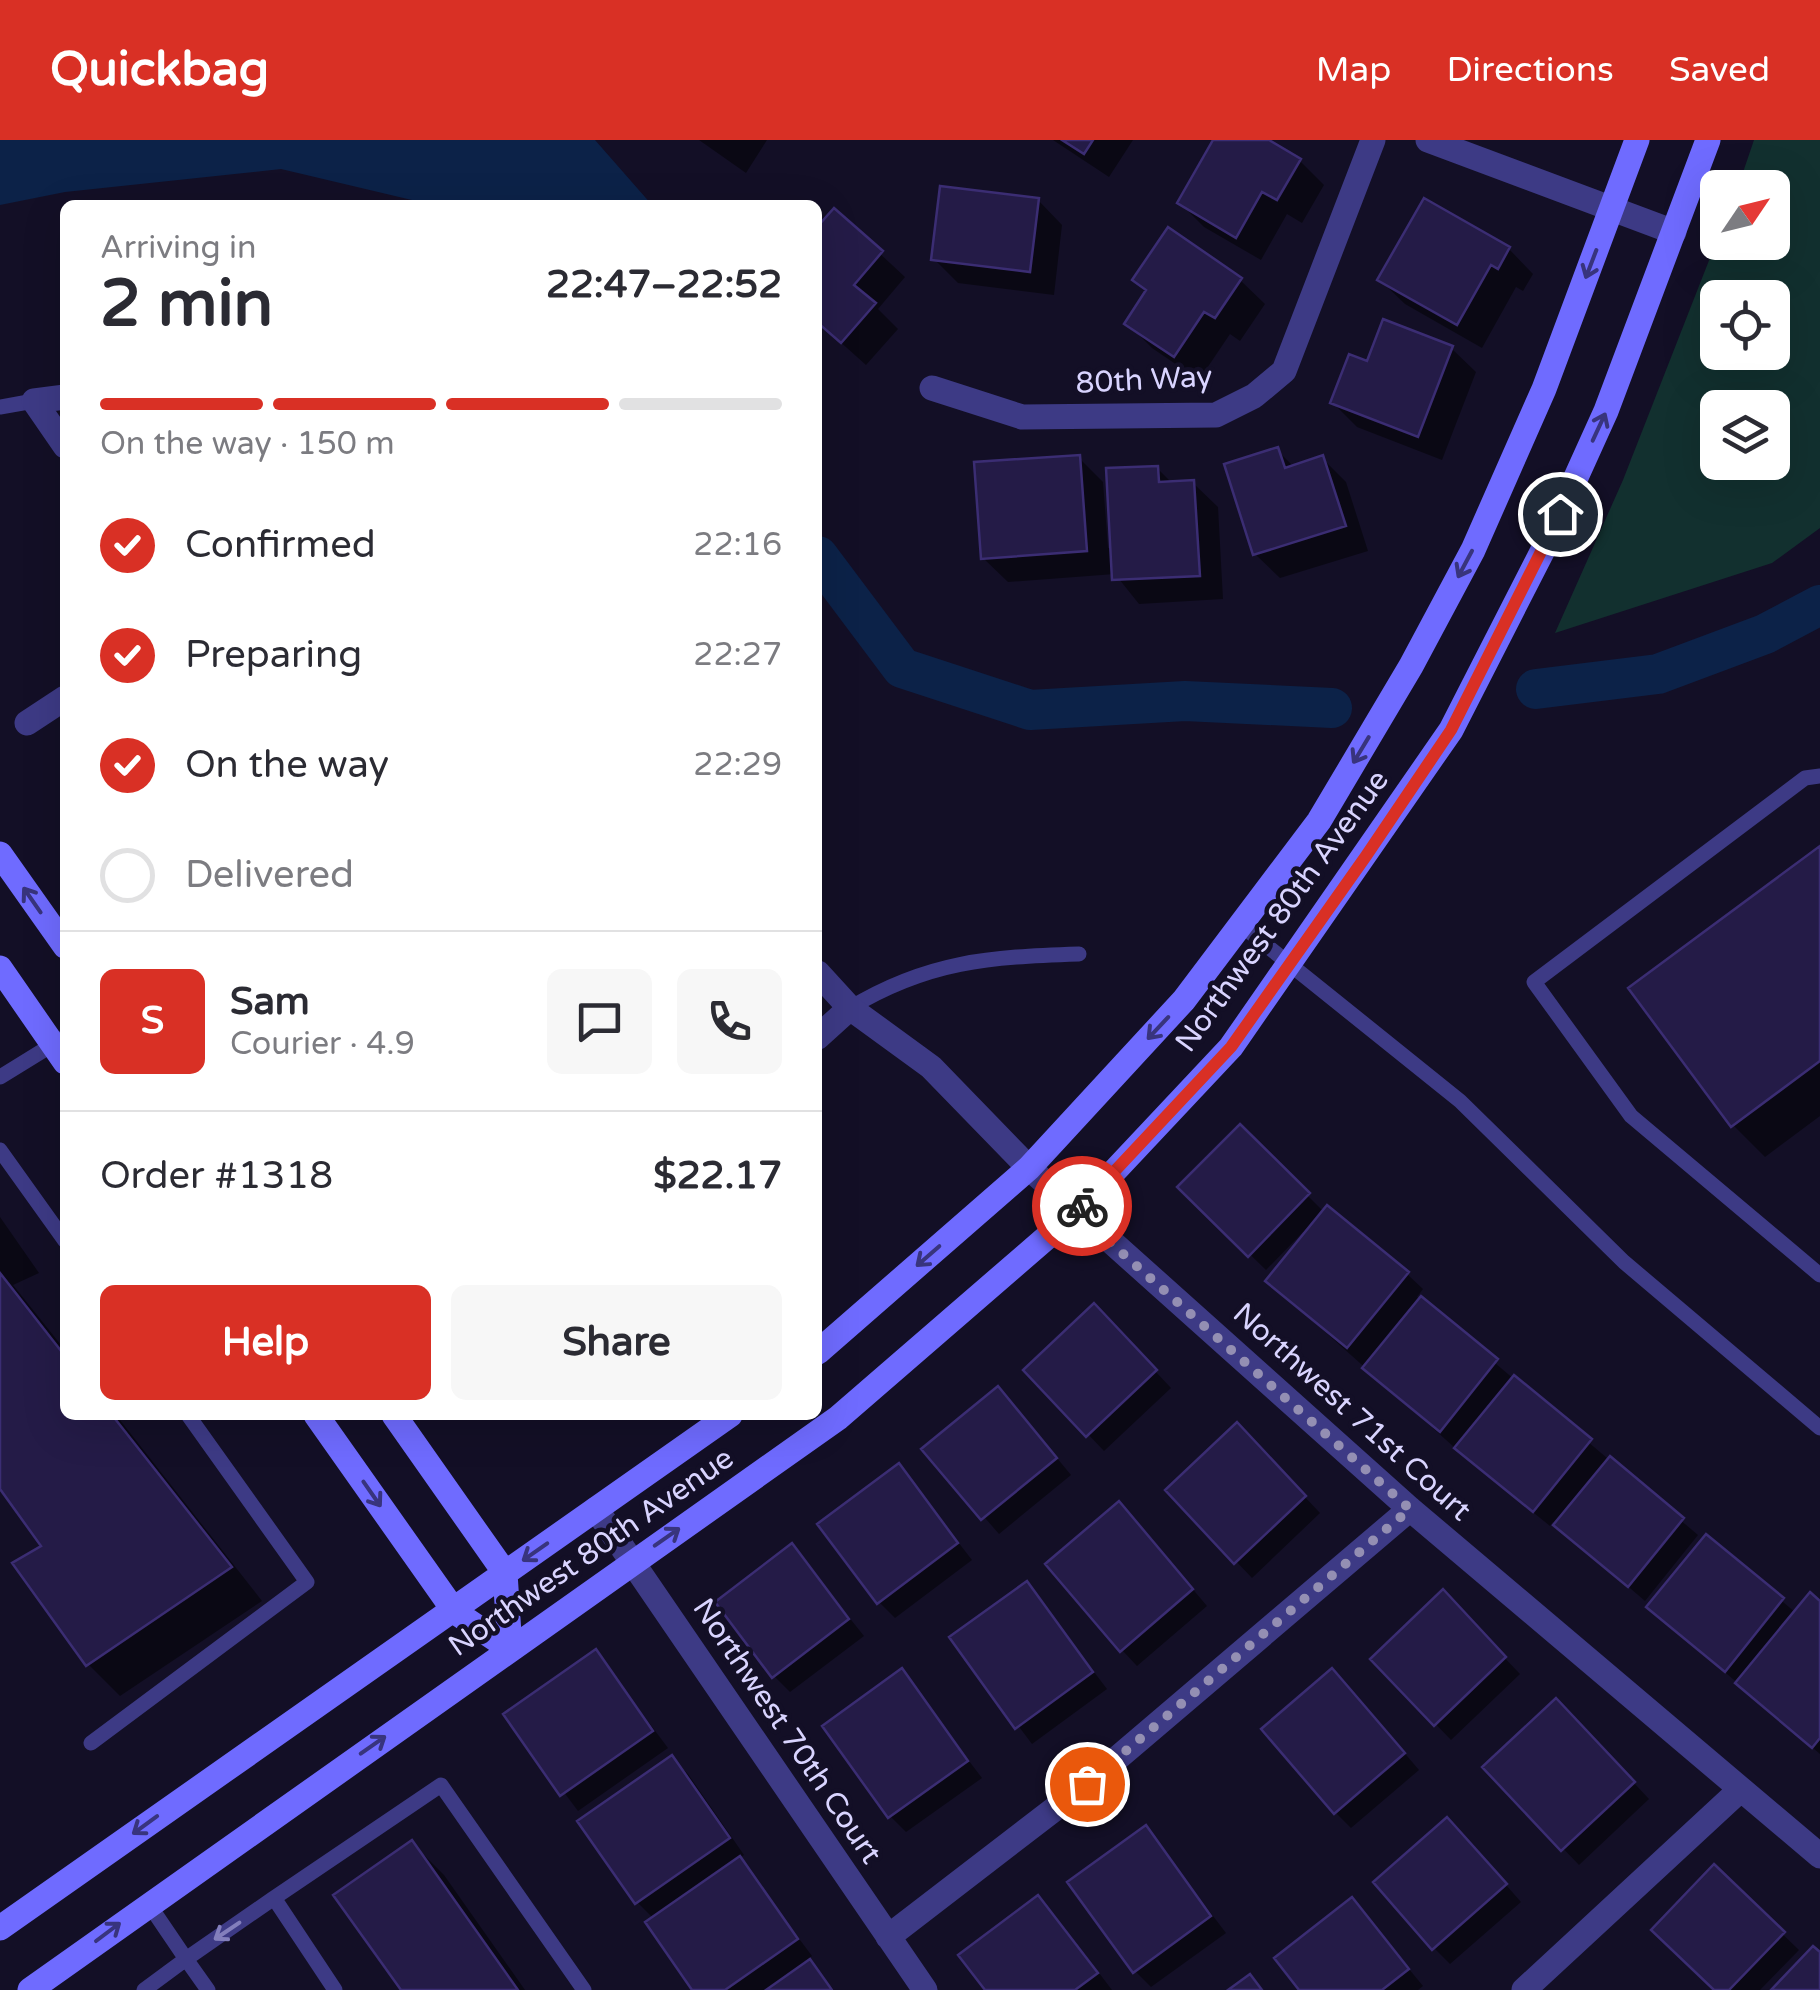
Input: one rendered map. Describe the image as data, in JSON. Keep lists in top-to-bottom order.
{
  "streets": {
    "street": [
      "80th Way",
      "Northwest 80th Avenue",
      "Northwest 71st Court",
      "Northwest 70th Court"
    ]
  },
  "crossings": [
    ["Northwest 80th Avenue", "Northwest 71st Court"],
    ["Northwest 80th Avenue", "Northwest 70th Court"]
  ],
  "north": "top right",
  "page": {
    "header": "Quickbag",
    "nav": ["Map", "Directions", "Saved"],
    "heading": ["2 min", "Arriving in", "22:47–22:52"],
    "panel": [
      "Sam",
      "Courier · 4.9",
      "Order #1318",
      "$22.17"
    ],
    "bar": "On the way · 150 m",
    "list": [
      ["Confirmed", "22:16"],
      ["Preparing", "22:27"],
      ["On the way", "22:29"],
      "Delivered"
    ],
    "round": "S",
    "buttons": ["Help", "Share"]
  }
}
